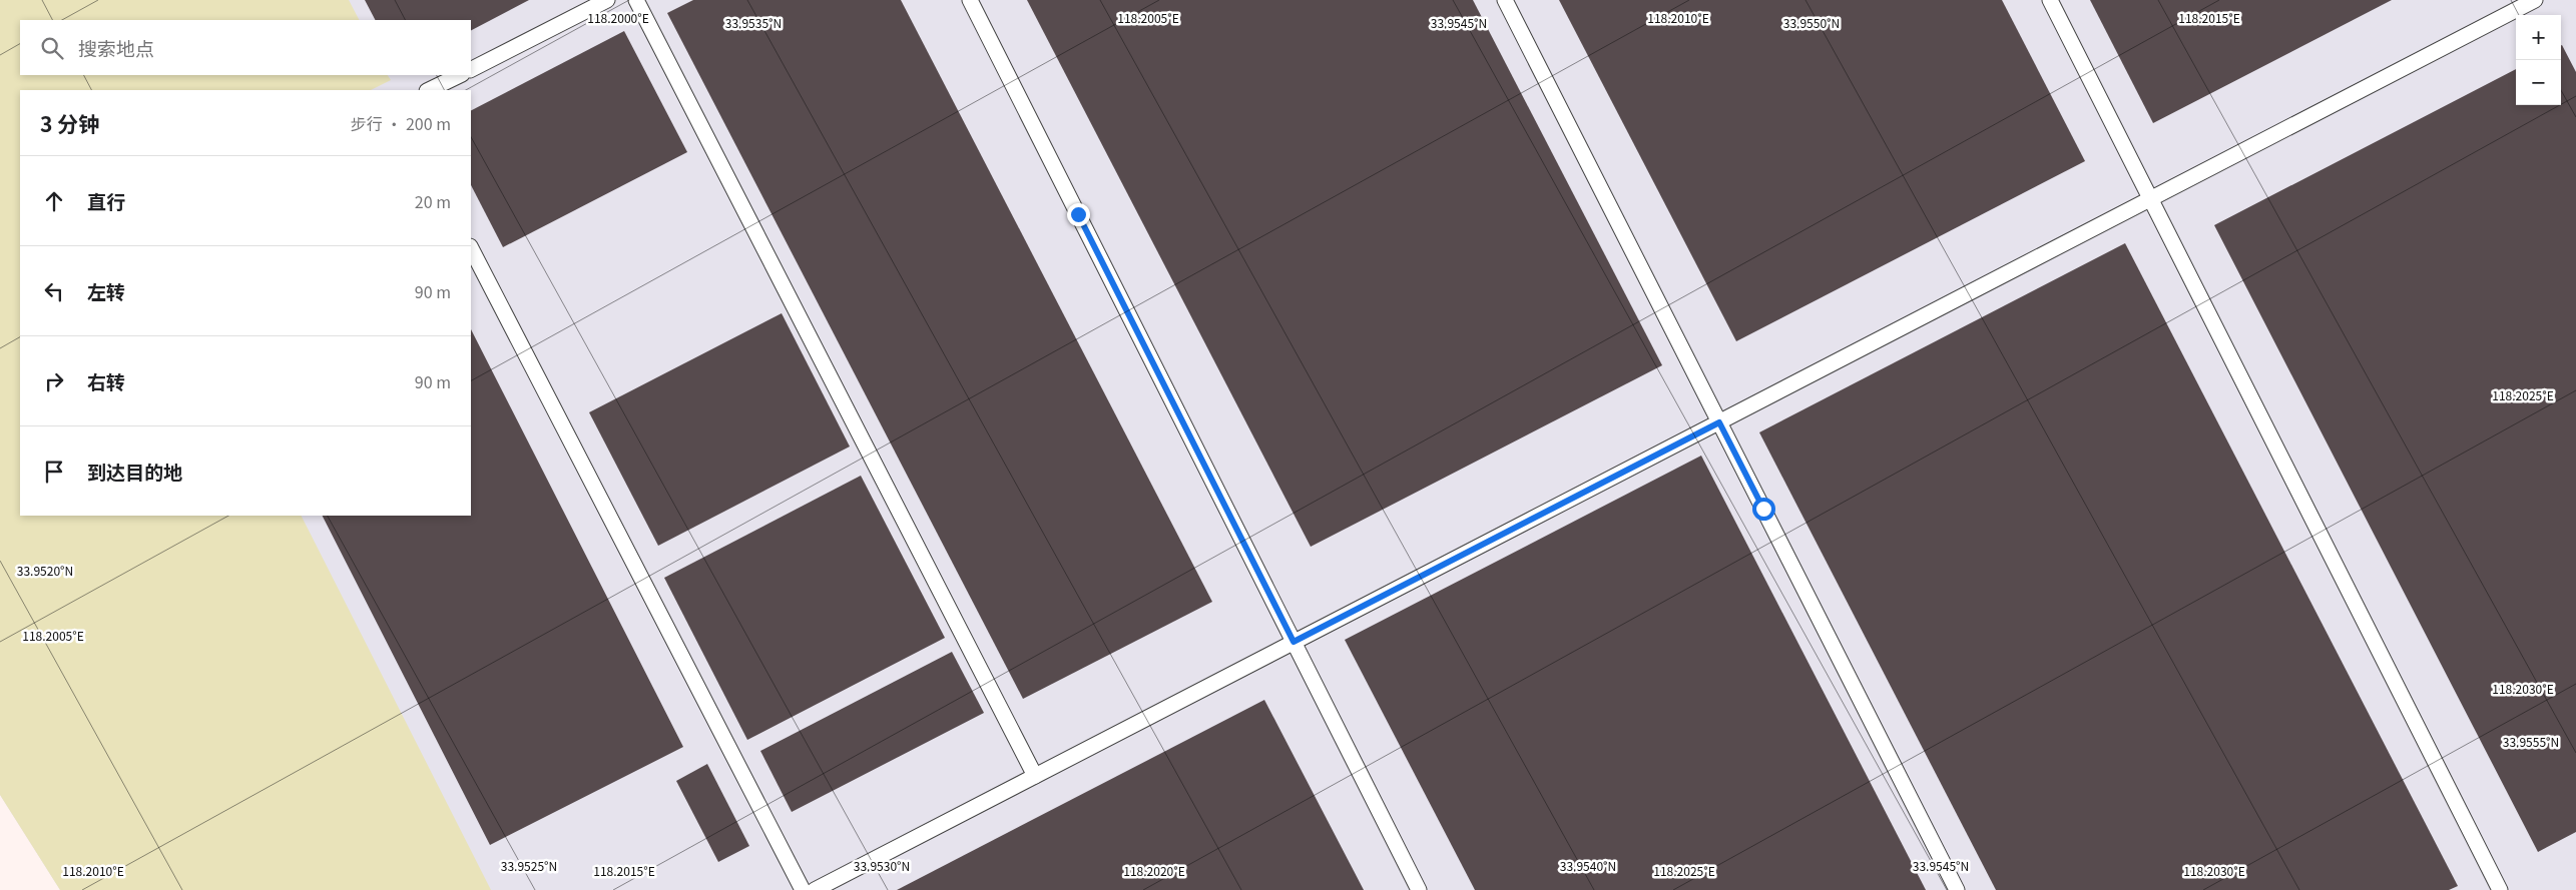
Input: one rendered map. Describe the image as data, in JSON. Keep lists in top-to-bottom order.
{
  "page": {
    "map_buttons": ["+", "−"],
    "search": "搜索地点",
    "heading": ["3 分钟", "步行 · 200 m"],
    "list": [
      ["直行", "20 m"],
      ["左转", "90 m"],
      ["右转", "90 m"],
      "到达目的地"
    ]
  },
  "coordinates": [
    "118.2000°E",
    "118.2005°E",
    "118.2010°E",
    "118.2015°E",
    "33.9535°N",
    "33.9545°N",
    "33.9550°N",
    "118.2025°E",
    "33.9520°N",
    "118.2030°E",
    "33.9555°N",
    "33.9525°N",
    "33.9530°N",
    "33.9540°N",
    "118.2020°E"
  ]
}
